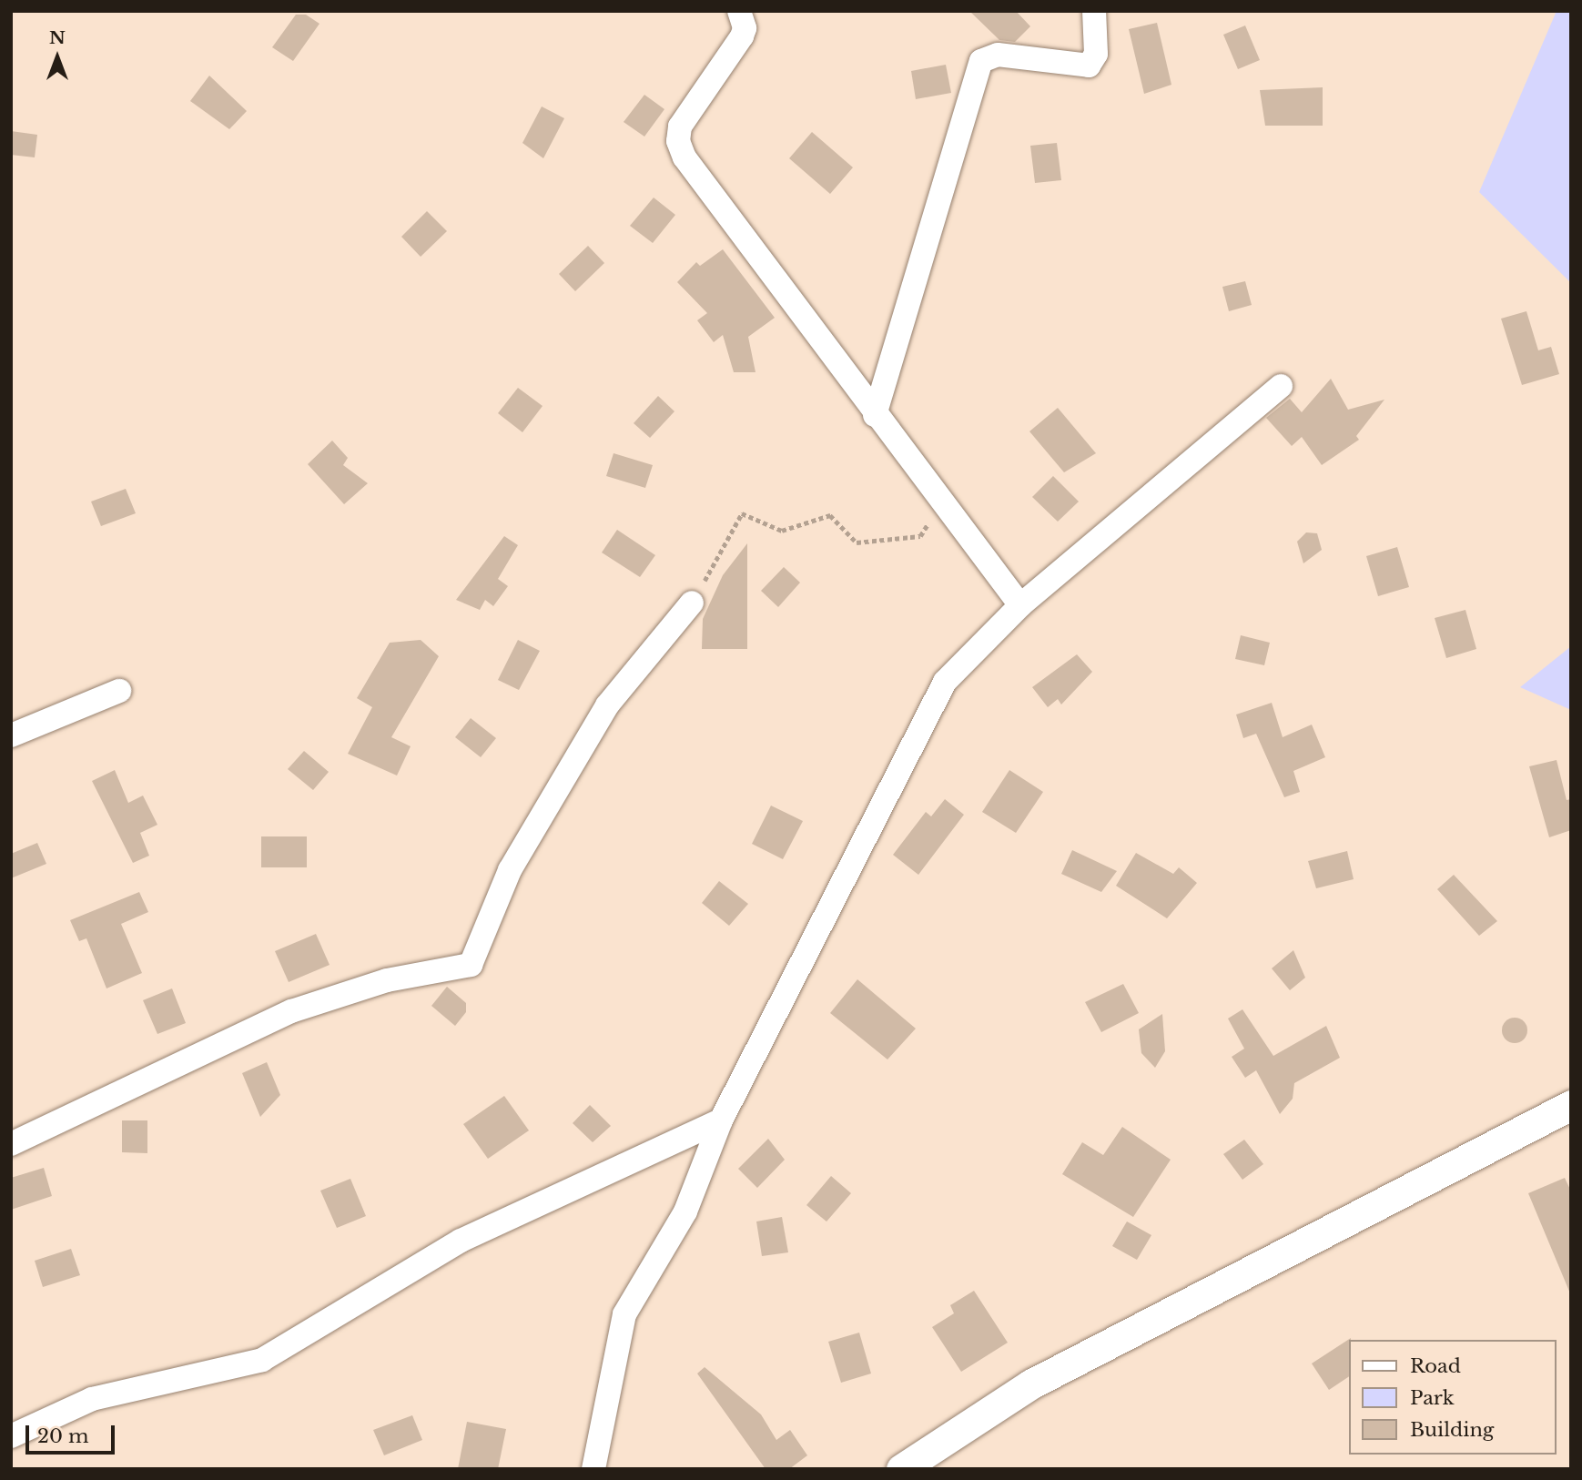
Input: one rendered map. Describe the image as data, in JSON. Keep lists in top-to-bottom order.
{
  "legend": ["Road", "Park", "Building"],
  "scale_bar": "20 m",
  "north": "top"
}
